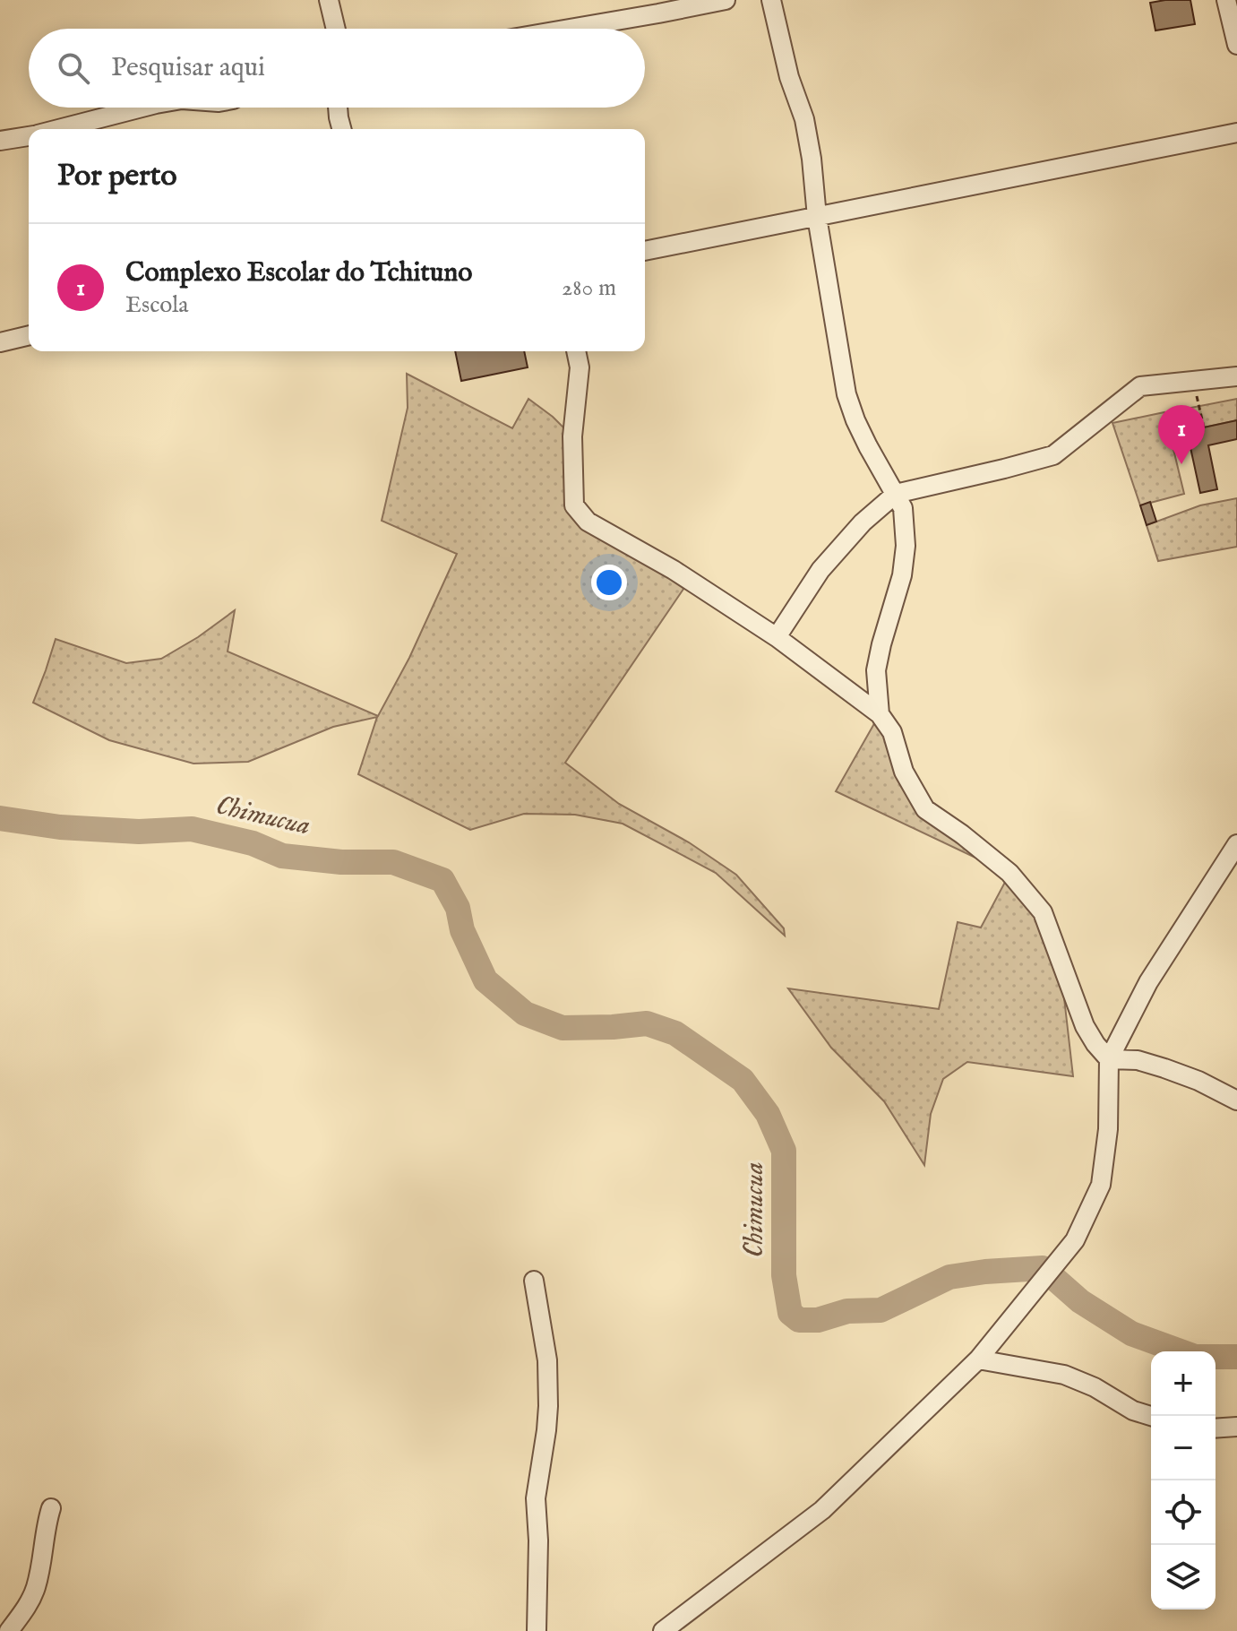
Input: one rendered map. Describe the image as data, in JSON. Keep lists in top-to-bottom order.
{
  "water": ["Chimucua"],
  "page": {
    "search": "Pesquisar aqui",
    "heading": "Por perto",
    "list": [
      {
        "mark": "1",
        "name": "Complexo Escolar do Tchituno",
        "note": "Escola",
        "value": "280 m"
      }
    ],
    "pins": "1",
    "map_buttons": ["+", "−"]
  }
}
